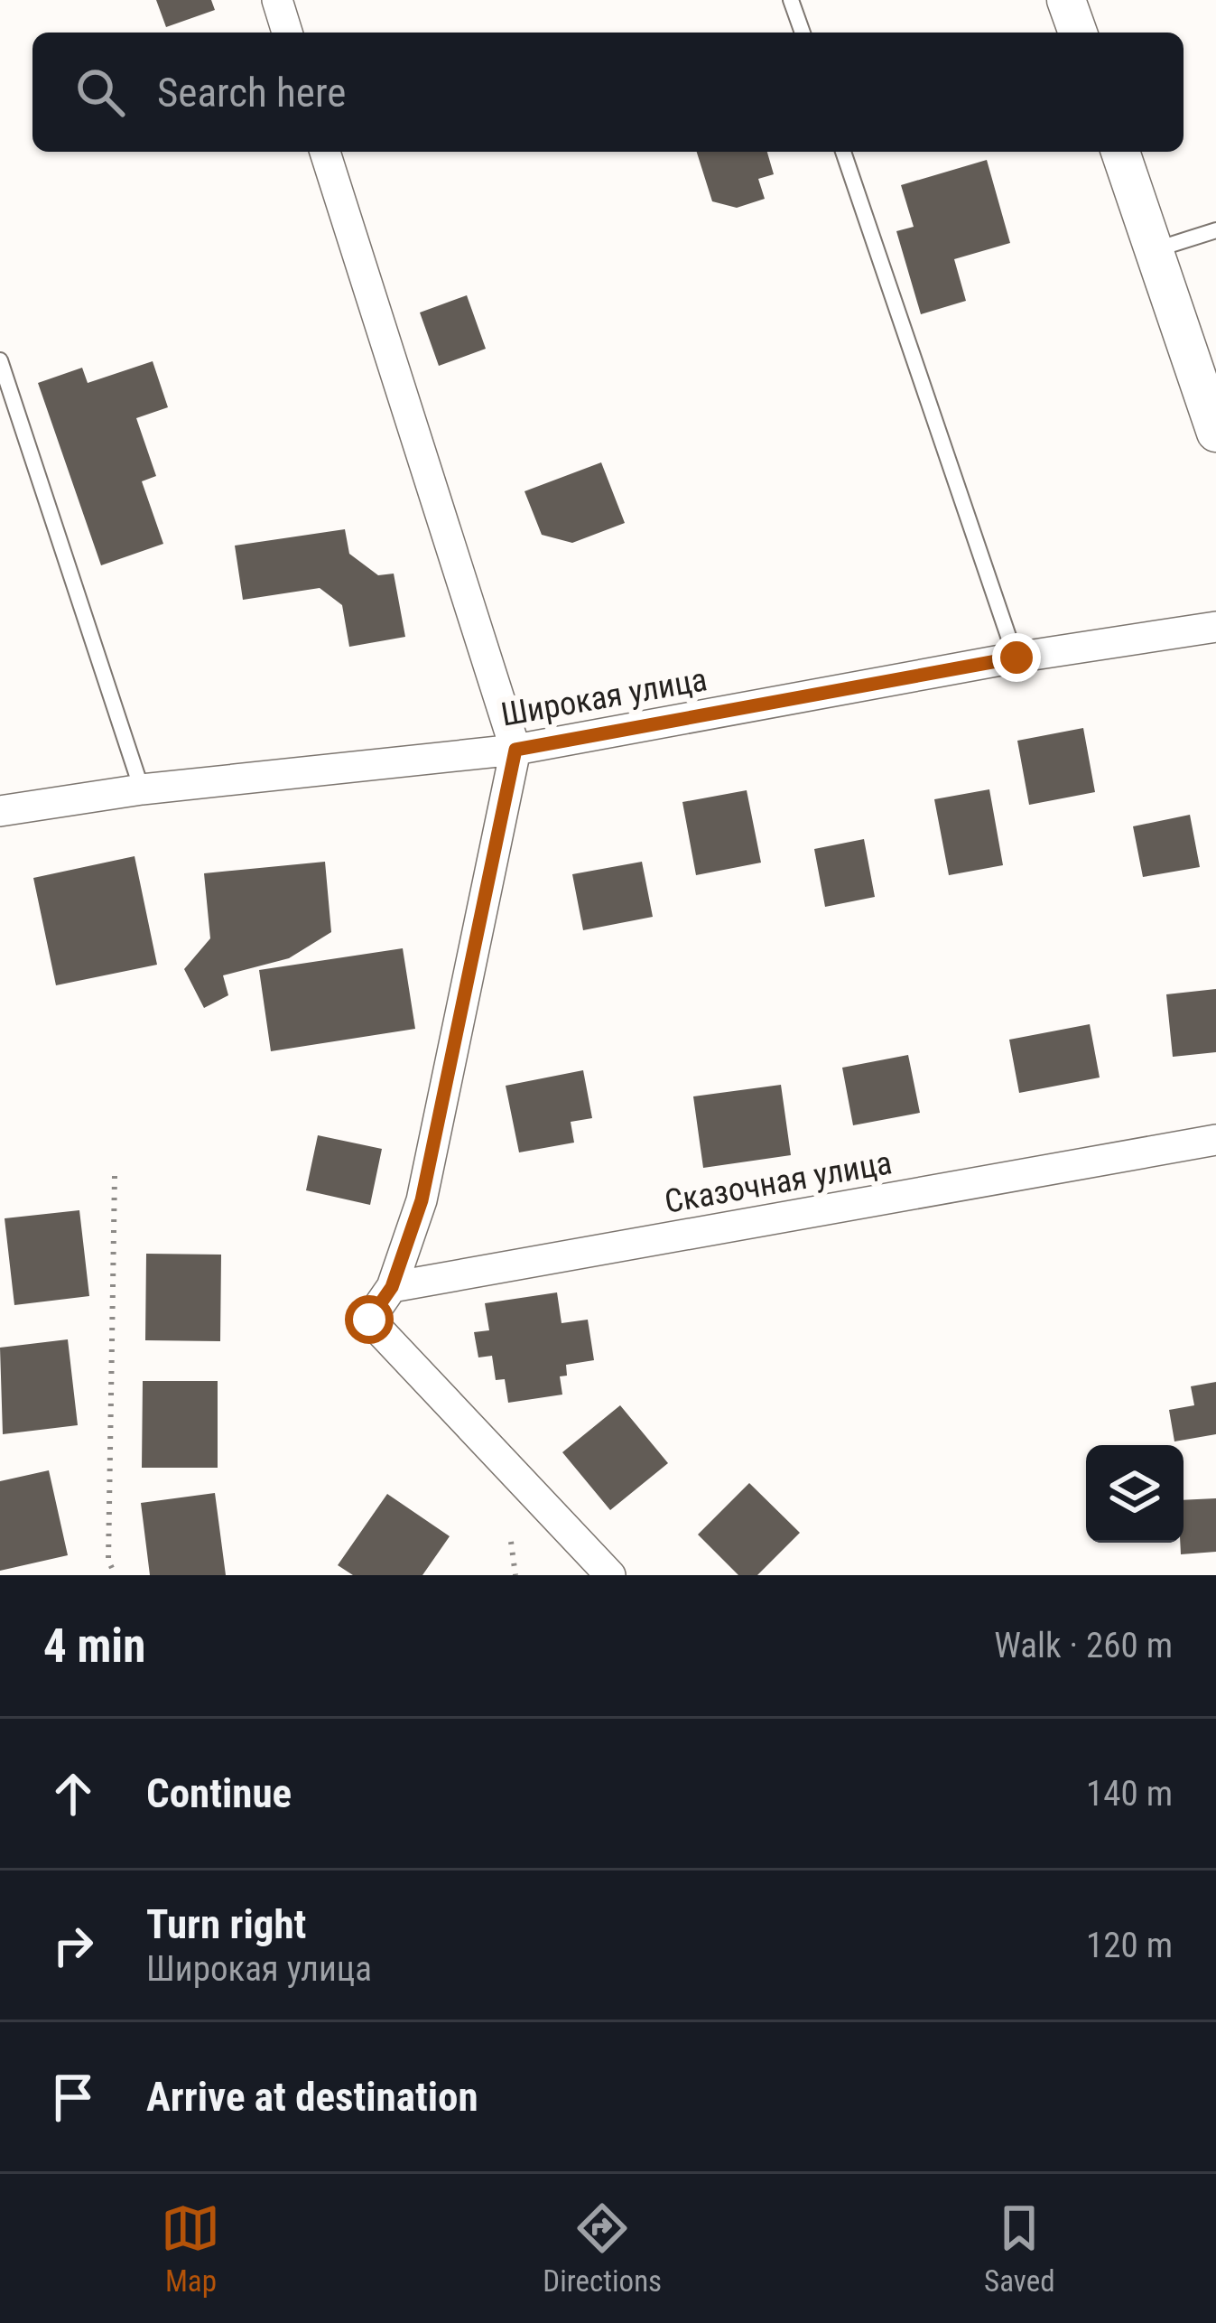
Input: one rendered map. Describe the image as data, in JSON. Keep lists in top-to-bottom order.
{
  "streets": {
    "street": ["Широкая улица", "Сказочная улица"]
  },
  "page": {
    "search": "Search here",
    "heading": ["4 min", "Walk · 260 m"],
    "list": [
      ["Continue", "140 m"],
      ["Turn right", "Широкая улица", "120 m"],
      "Arrive at destination"
    ],
    "nav": ["Map", "Directions", "Saved"]
  }
}
